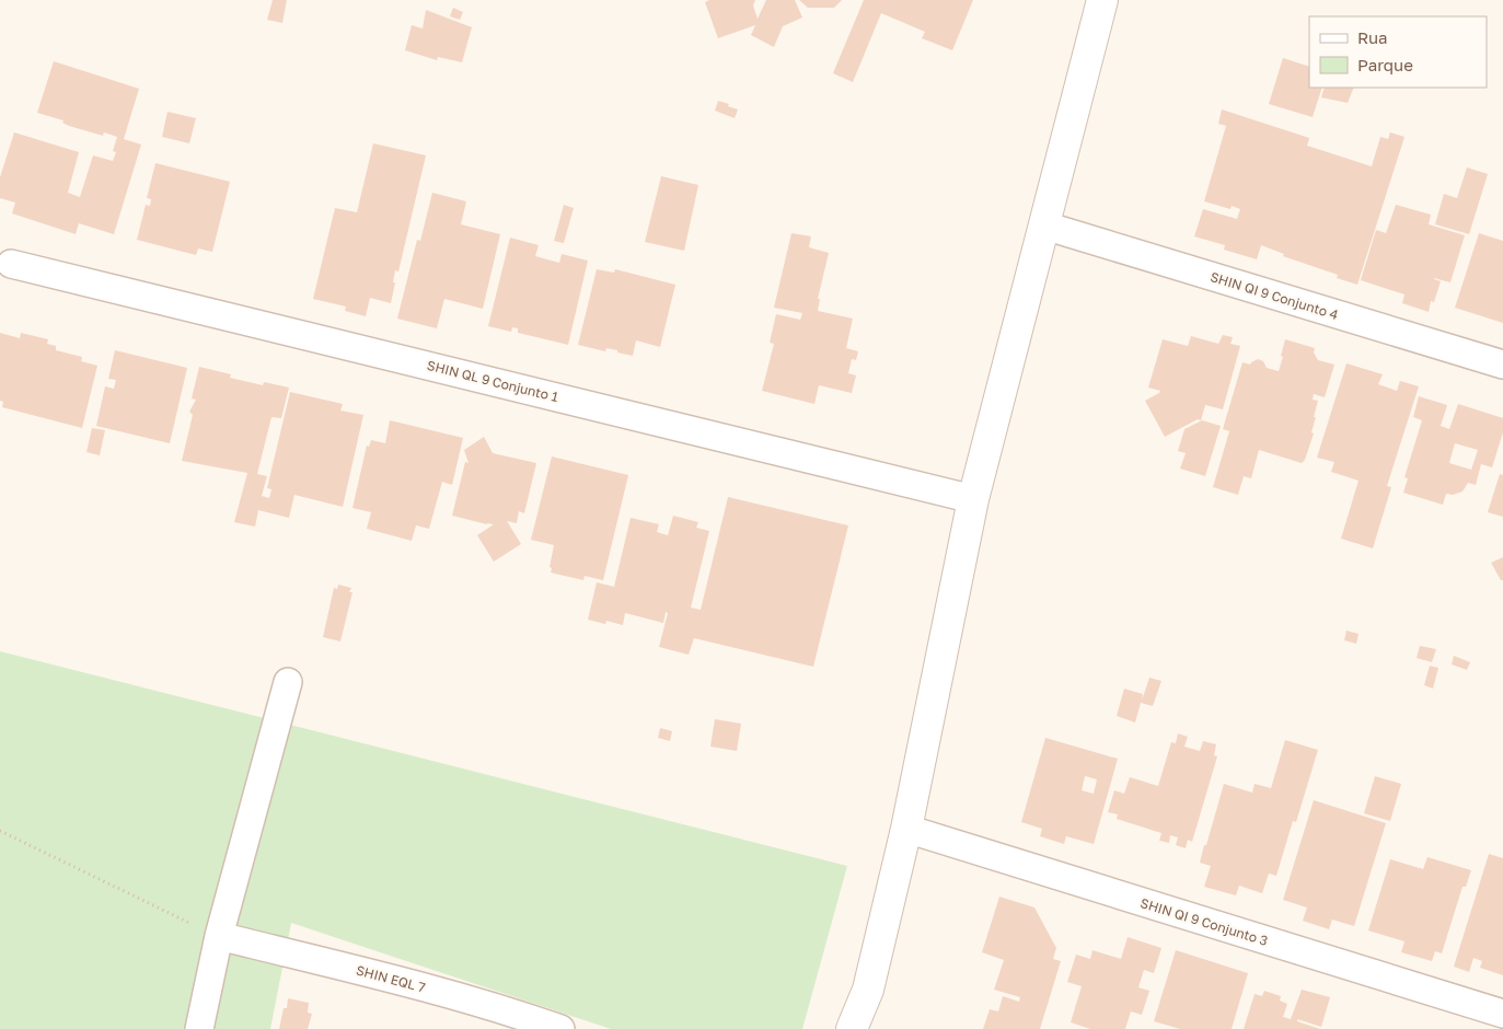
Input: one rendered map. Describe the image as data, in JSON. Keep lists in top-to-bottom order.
{
  "streets": {
    "street": [
      "SHIN QI 9 Conjunto 4",
      "SHIN QL 9 Conjunto 1",
      "SHIN QI 9 Conjunto 3",
      "SHIN EQL 7"
    ]
  },
  "legend": ["Rua", "Parque"]
}
